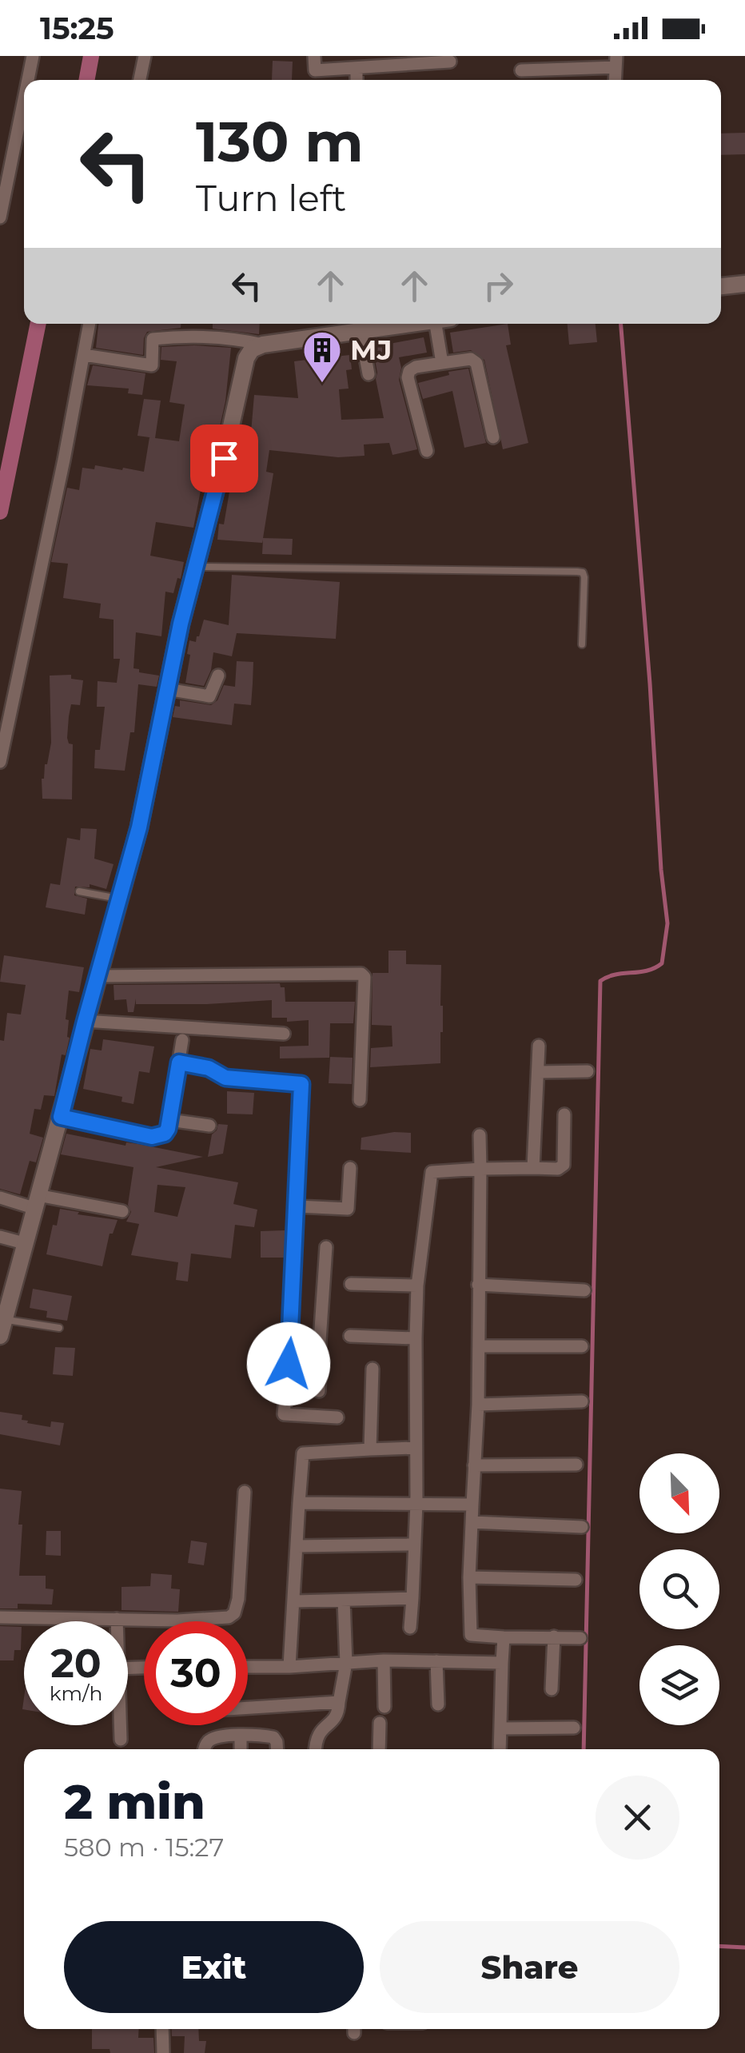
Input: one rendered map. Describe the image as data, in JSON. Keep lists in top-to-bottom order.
{
  "places": {
    "building": ["MJ"]
  },
  "north": "bottom right",
  "page": {
    "status": "15:25",
    "turn": ["130 m", "Turn left"],
    "speed": "20 km/h",
    "limit": "30",
    "heading": ["2 min", "580 m · 15:27"],
    "buttons": ["Exit", "Share"]
  }
}
